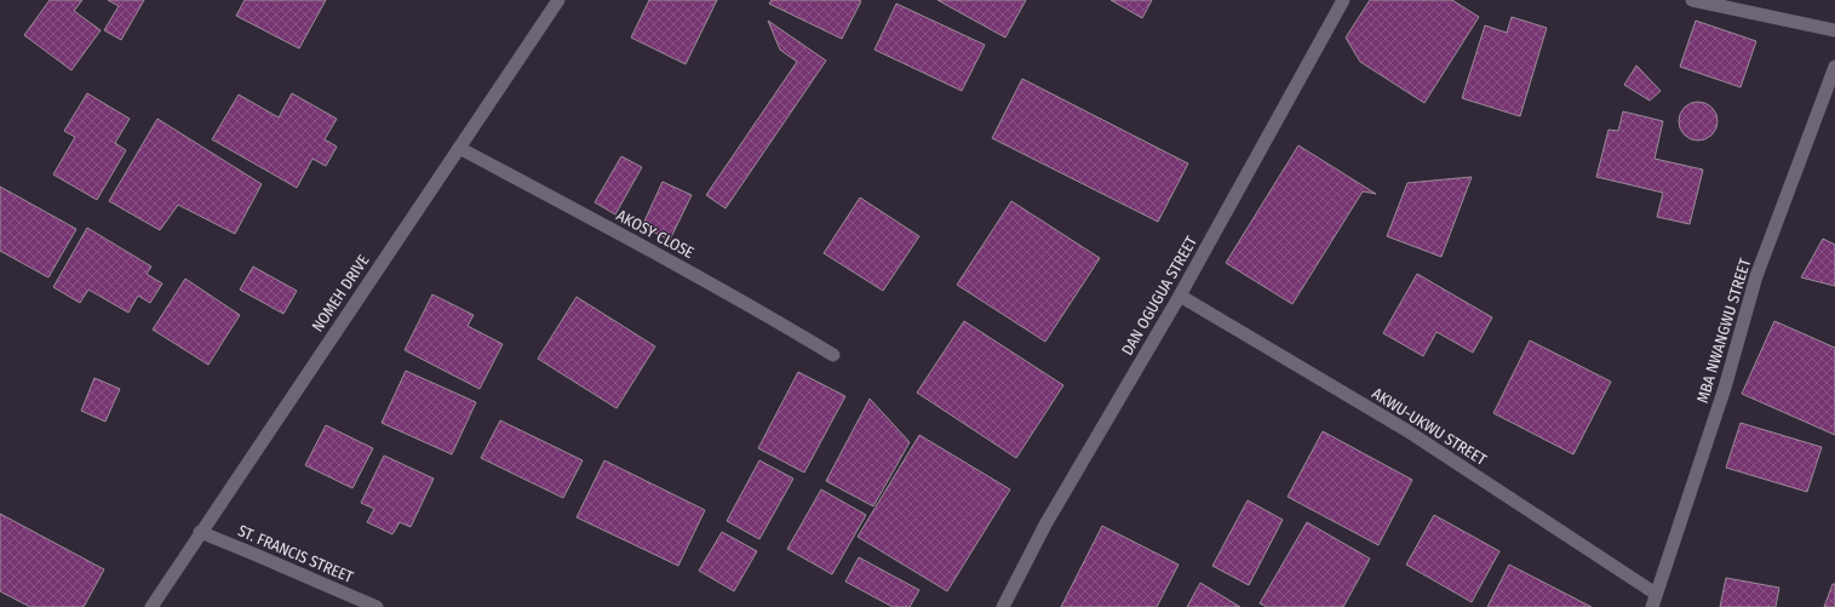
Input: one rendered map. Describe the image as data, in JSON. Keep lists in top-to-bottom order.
{
  "streets": {
    "street": [
      "AKOSY CLOSE",
      "NOMEH DRIVE",
      "DAN OGUGUA STREET",
      "MBA NWANGWU STREET",
      "AKWU-UKWU STREET",
      "ST. FRANCIS STREET"
    ]
  },
  "crossings": [
    ["AKOSY CLOSE", "NOMEH DRIVE"],
    ["NOMEH DRIVE", "ST. FRANCIS STREET"],
    ["DAN OGUGUA STREET", "AKWU-UKWU STREET"],
    ["MBA NWANGWU STREET", "AKWU-UKWU STREET"]
  ]
}
